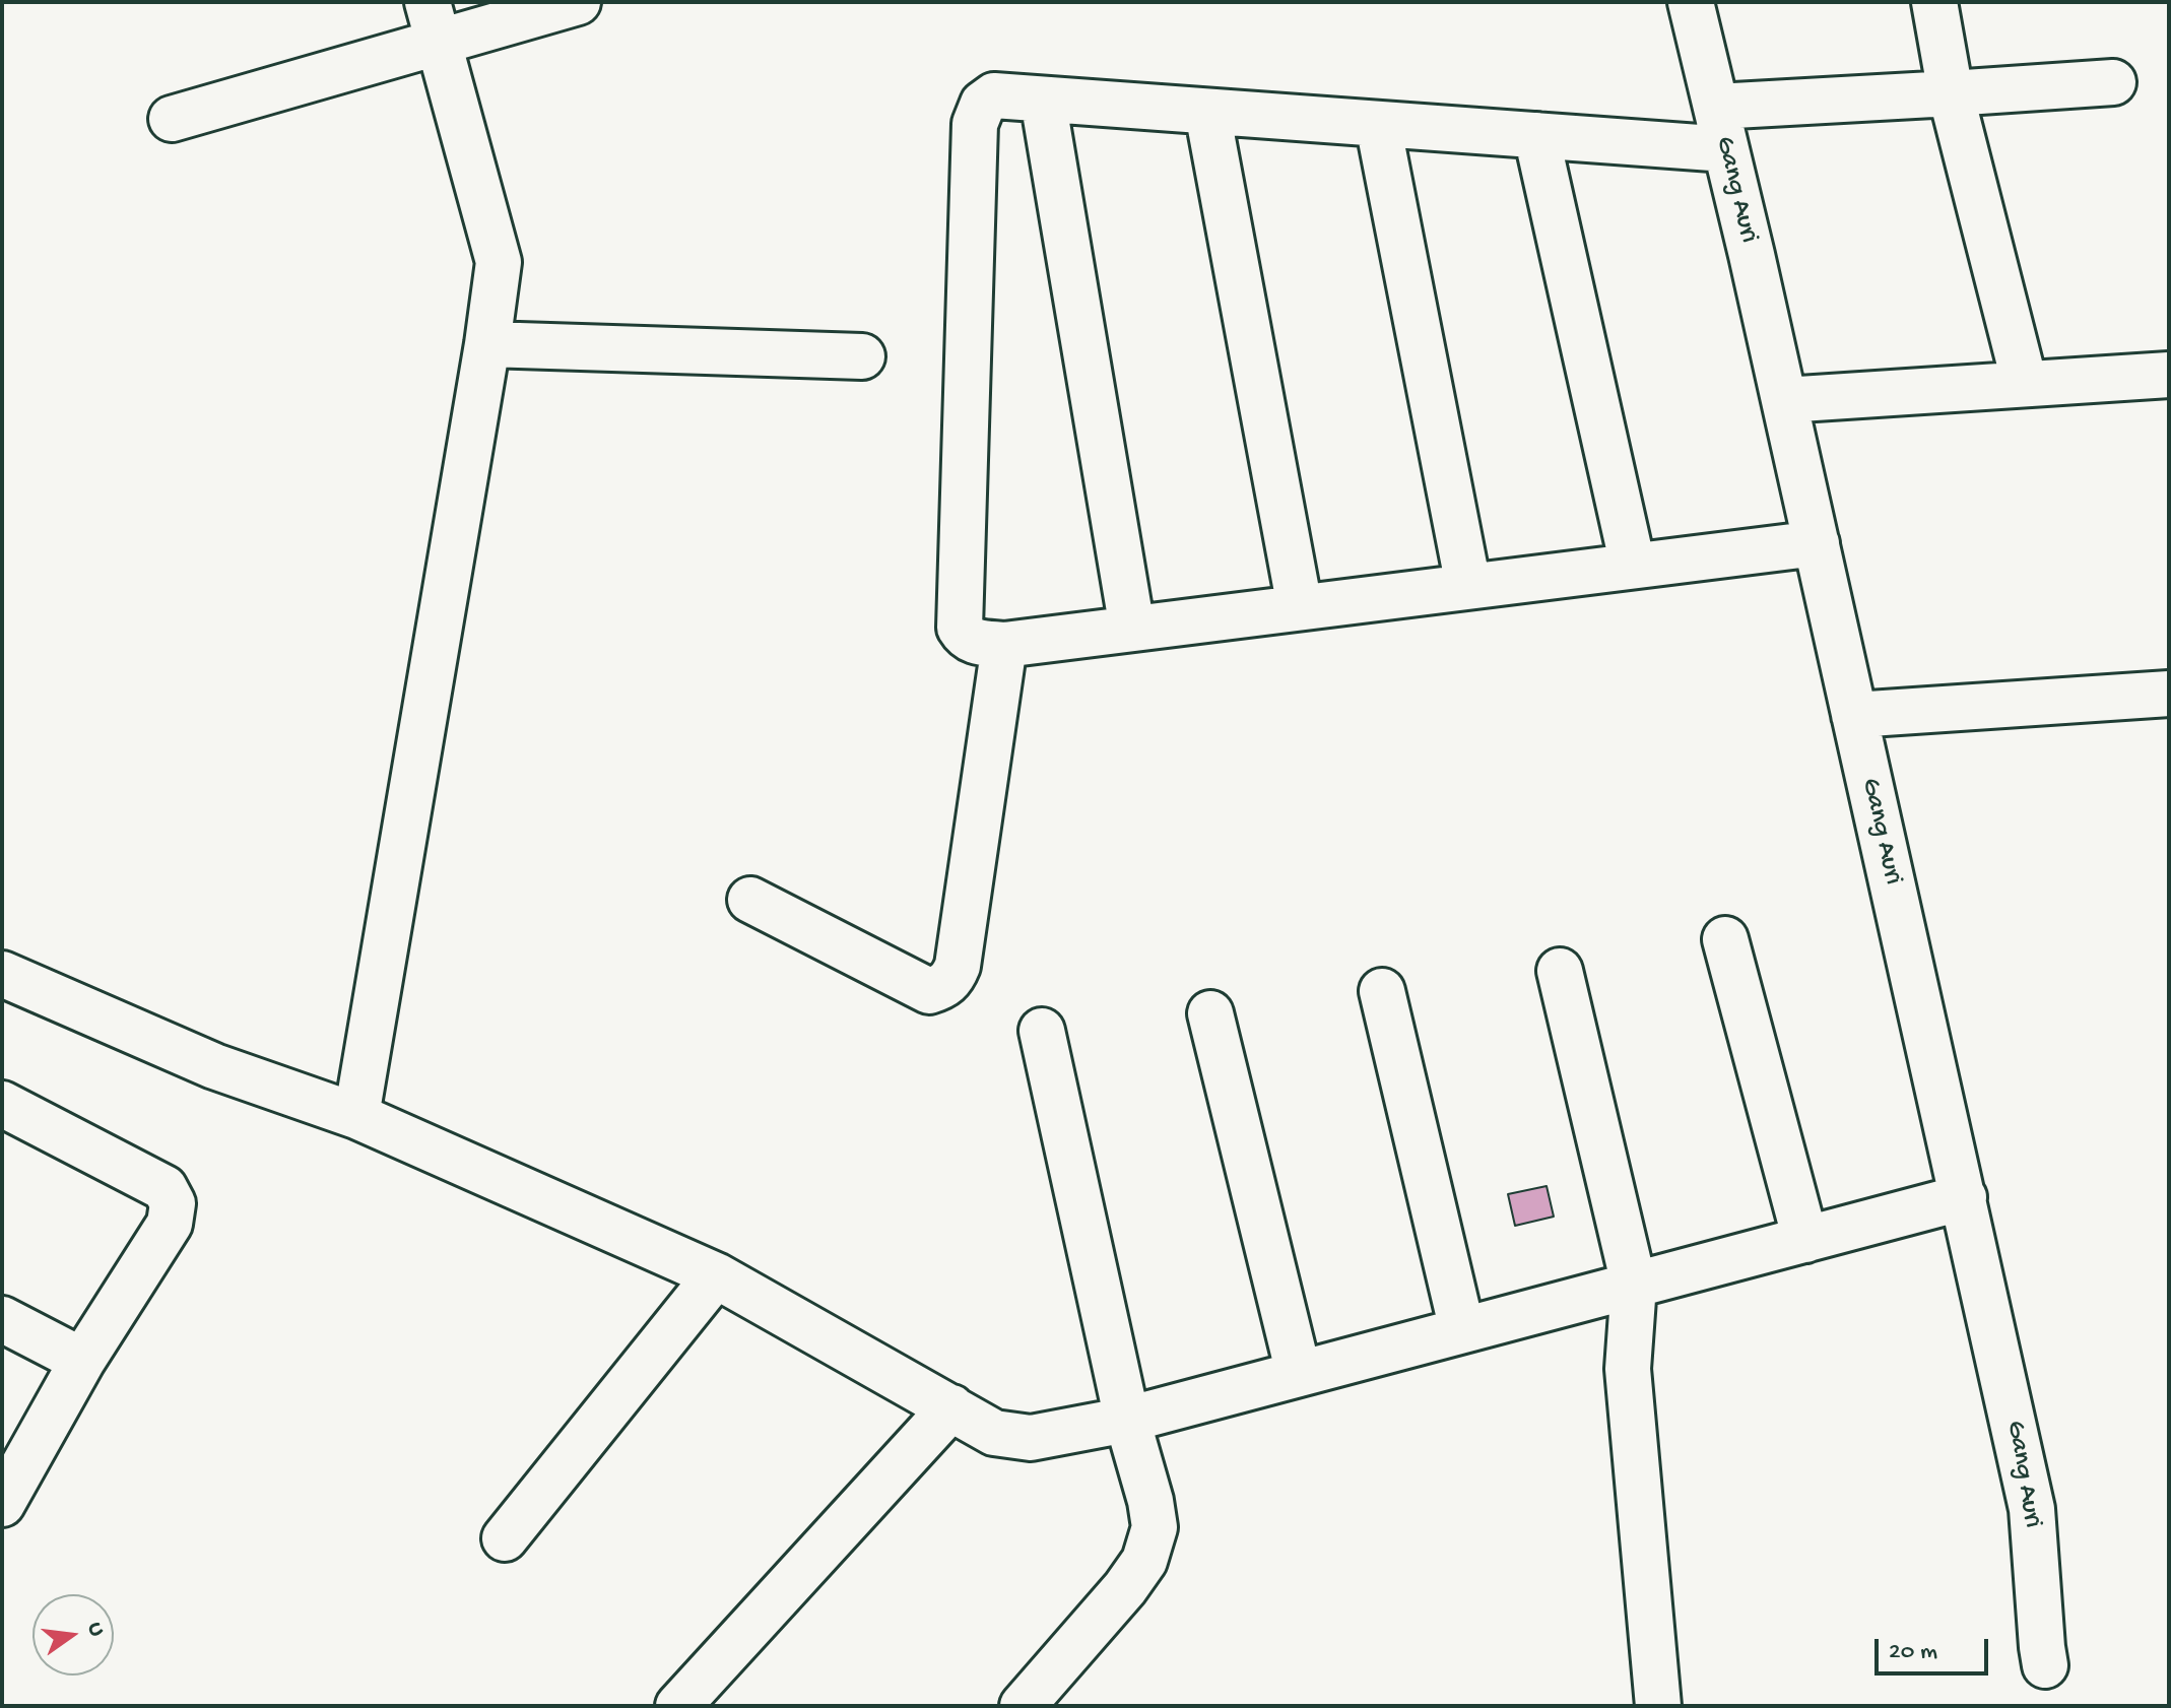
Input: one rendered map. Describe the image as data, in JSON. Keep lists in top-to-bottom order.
{
  "streets": {
    "street": ["Gang Auri"]
  },
  "scale_bar": "20 m",
  "north": "right"
}
